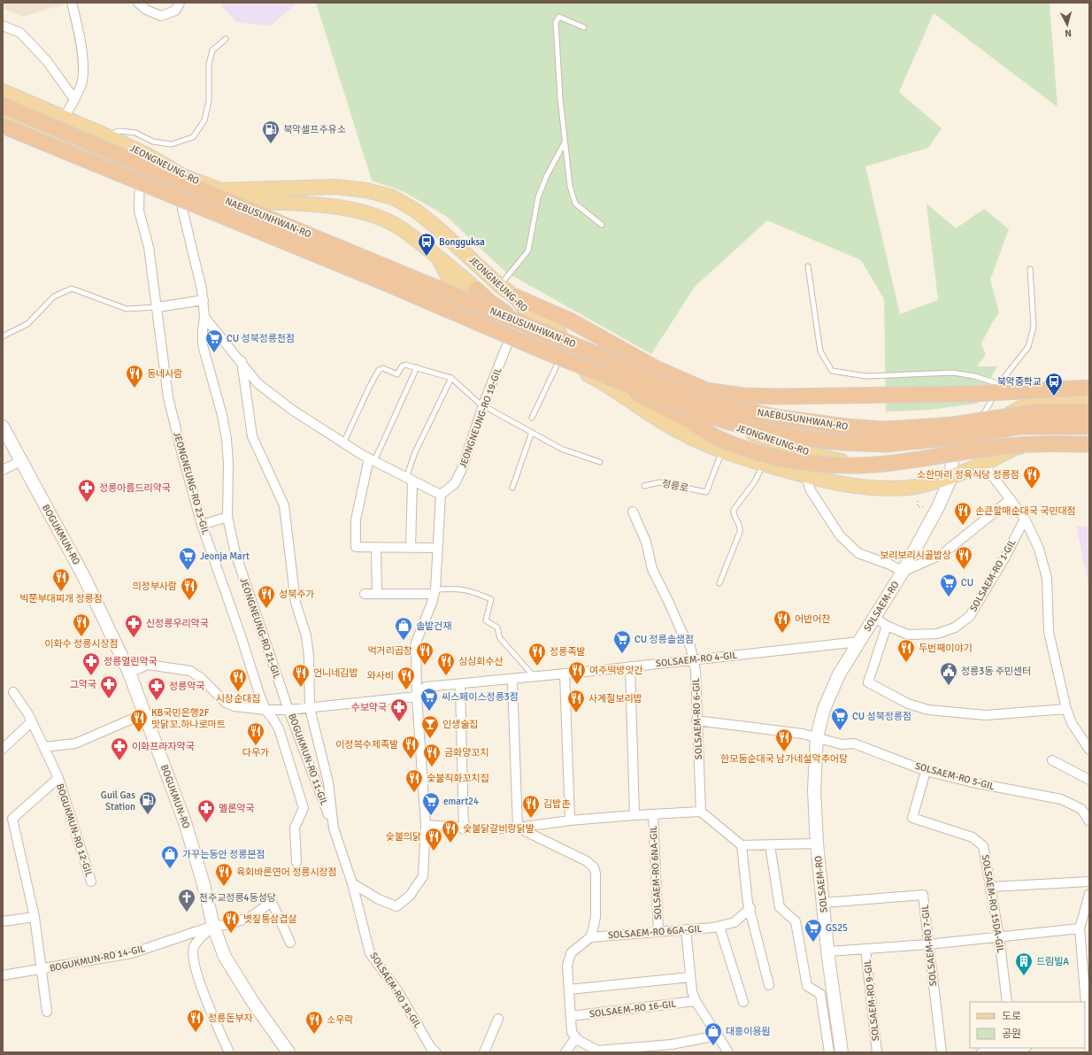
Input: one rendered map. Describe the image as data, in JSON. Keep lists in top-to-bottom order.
{
  "streets": {
    "highway": ["NAEBUSUNHWAN-RO"],
    "main road": ["JEONGNEUNG-RO", "BOGUKMUN-RO", "SOLSAEM-RO"],
    "street": [
      "JEONGNEUNG-RO 19-GIL",
      "JEONGNEUNG-RO 23-GIL",
      "SOLSAEM-RO 1-GIL",
      "JEONGNEUNG-RO 21-GIL",
      "SOLSAEM-RO 4-GIL",
      "SOLSAEM-RO 6-GIL",
      "BOGUKMUN-RO 11-GIL",
      "SOLSAEM-RO 5-GIL",
      "BOGUKMUN-RO 12-GIL",
      "SOLSAEM-RO 6NA-GIL",
      "SOLSAEM-RO 15DA-GIL",
      "SOLSAEM-RO 6GA-GIL",
      "SOLSAEM-RO 7-GIL",
      "BOGUKMUN-RO 14-GIL",
      "SOLSAEM-RO 18-GIL",
      "SOLSAEM-RO 9-GIL",
      "SOLSAEM-RO 16-GIL"
    ],
    "lane": ["정릉로"]
  },
  "crossings": [
    ["JEONGNEUNG-RO", "JEONGNEUNG-RO 19-GIL"],
    ["JEONGNEUNG-RO", "JEONGNEUNG-RO 23-GIL"],
    ["JEONGNEUNG-RO", "정릉로"],
    ["JEONGNEUNG-RO", "SOLSAEM-RO"],
    ["JEONGNEUNG-RO", "JEONGNEUNG-RO 21-GIL"],
    ["BOGUKMUN-RO", "BOGUKMUN-RO 14-GIL"],
    ["SOLSAEM-RO 1-GIL", "SOLSAEM-RO"],
    ["SOLSAEM-RO", "SOLSAEM-RO 4-GIL"],
    ["SOLSAEM-RO", "SOLSAEM-RO 5-GIL"],
    ["SOLSAEM-RO", "SOLSAEM-RO 7-GIL"],
    ["SOLSAEM-RO", "SOLSAEM-RO 9-GIL"],
    ["JEONGNEUNG-RO 21-GIL", "BOGUKMUN-RO 11-GIL"],
    ["SOLSAEM-RO 4-GIL", "SOLSAEM-RO 6-GIL"],
    ["SOLSAEM-RO 4-GIL", "BOGUKMUN-RO 11-GIL"],
    ["BOGUKMUN-RO 11-GIL", "SOLSAEM-RO 18-GIL"],
    ["SOLSAEM-RO 5-GIL", "SOLSAEM-RO 15DA-GIL"],
    ["BOGUKMUN-RO 12-GIL", "BOGUKMUN-RO 14-GIL"],
    ["SOLSAEM-RO 6NA-GIL", "SOLSAEM-RO 6GA-GIL"],
    ["SOLSAEM-RO 15DA-GIL", "SOLSAEM-RO 9-GIL"],
    ["SOLSAEM-RO 7-GIL", "SOLSAEM-RO 9-GIL"]
  ],
  "places": {
    "fuel station": ["북악셀프주유소", "Guil Gas Station"],
    "bus stop": ["Bongguksa", "북악중학교"],
    "supermarket": [
      "CU 성북정릉천점",
      "Jeonja Mart",
      "CU",
      "CU 정릉솔샘점",
      "씨스페이스정릉3점",
      "CU 성북정릉점",
      "emart24",
      "GS25"
    ],
    "restaurant": [
      "동네사람",
      "소한마리 정육식당 정릉점",
      "손큰할매순대국 국민대점",
      "보리보리시골밥상",
      "빅쭌부대찌개 정릉점",
      "의정부사람",
      "성북주가",
      "어반어찬",
      "이화수 정릉시장점",
      "두번째이야기",
      "먹거리곱창",
      "정릉족발",
      "싱싱회수산",
      "여주떡방앗간",
      "언니네김밥",
      "와사비",
      "시장순대집",
      "사계절보리밥",
      "KB국민은행2F 맛닭꼬.하나로마트",
      "다우가",
      "한모둠순대국 남가네설악추어탕",
      "이정복수제족발",
      "금화양꼬치",
      "숯불직화꼬치집",
      "김밥촌",
      "숯불닭갈비랑닭발",
      "숯불의닭",
      "육회바른연어 정릉시장점",
      "볏짚통삼겹살",
      "정릉돈부자",
      "소우락"
    ],
    "pharmacy": [
      "정릉아름드리약국",
      "신정릉우리약국",
      "정릉열린약국",
      "그약국",
      "정릉약국",
      "수보약국",
      "이화프라자약국",
      "멜론약국"
    ],
    "shop": ["솔밭건재", "가꾸는동안 정릉본점", "대흥이용원"],
    "public building": ["정릉3동 주민센터"],
    "bar": ["인생술집"],
    "church": ["천주교정릉4동성당"],
    "building": ["드림빌A"]
  },
  "legend": ["도로", "공원"],
  "north": "bottom"
}
